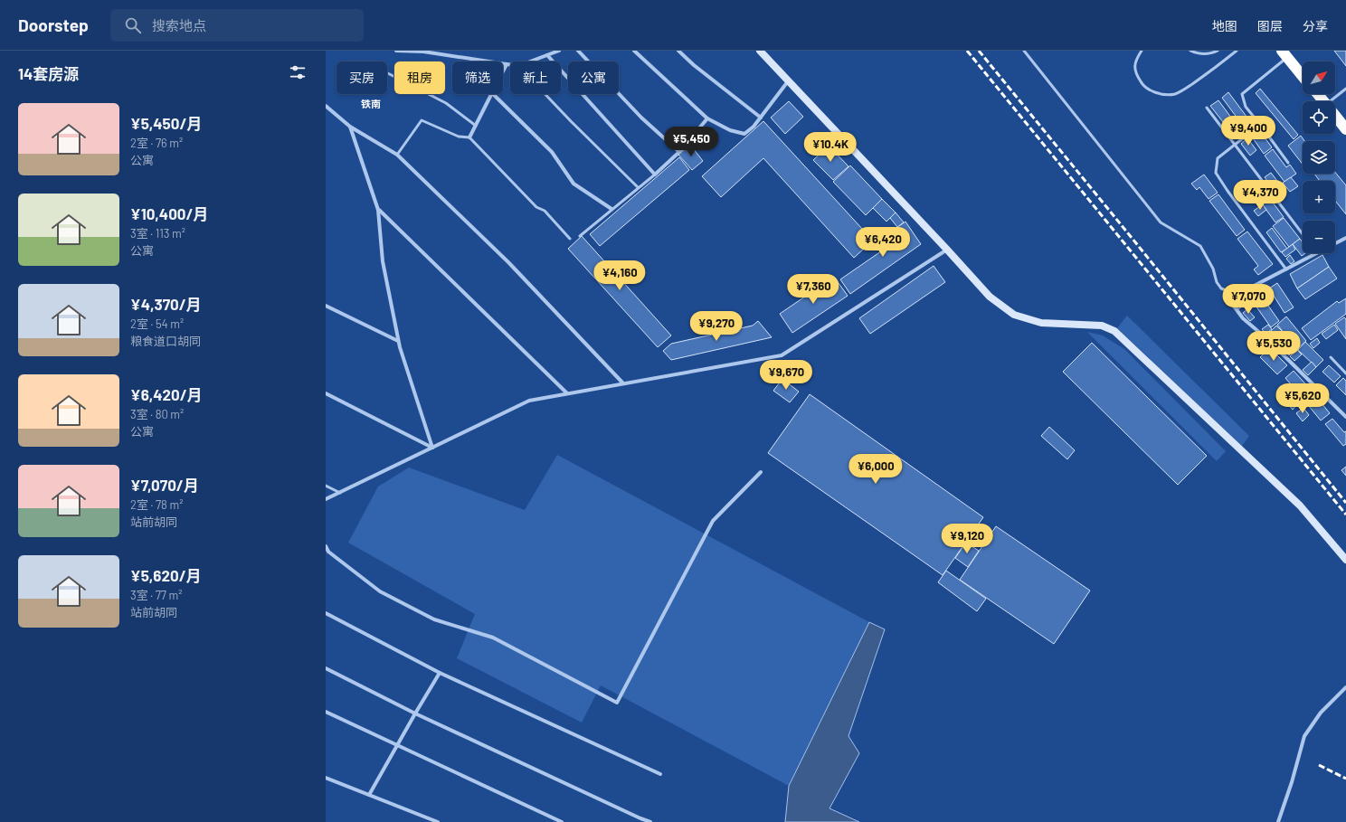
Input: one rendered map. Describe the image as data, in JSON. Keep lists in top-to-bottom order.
{
  "districts": ["铁南"],
  "north": "top right",
  "page": {
    "header": "Doorstep",
    "search": "搜索地点",
    "nav": ["地图", "图层", "分享"],
    "heading": "14套房源",
    "map_buttons": ["+", "−"],
    "chip": [
      "买房",
      "租房",
      "筛选",
      "新上",
      "公寓"
    ],
    "list": [
      {
        "name": "¥5,450/月",
        "note": "2室 · 76 m² · 公寓"
      },
      {
        "name": "¥10,400/月",
        "note": "3室 · 113 m² · 公寓"
      },
      {
        "name": "¥4,370/月",
        "note": "2室 · 54 m² · 粮食道口胡同"
      },
      {
        "name": "¥6,420/月",
        "note": "3室 · 80 m² · 公寓"
      },
      {
        "name": "¥7,070/月",
        "note": "2室 · 78 m² · 站前胡同"
      },
      {
        "name": "¥5,620/月",
        "note": "3室 · 77 m² · 站前胡同"
      }
    ],
    "price": [
      "¥9,400",
      "¥5,450",
      "¥10.4K",
      "¥4,370",
      "¥6,420",
      "¥4,160",
      "¥7,360",
      "¥7,070",
      "¥9,270",
      "¥5,530",
      "¥9,670",
      "¥5,620",
      "¥6,000",
      "¥9,120"
    ]
  }
}
